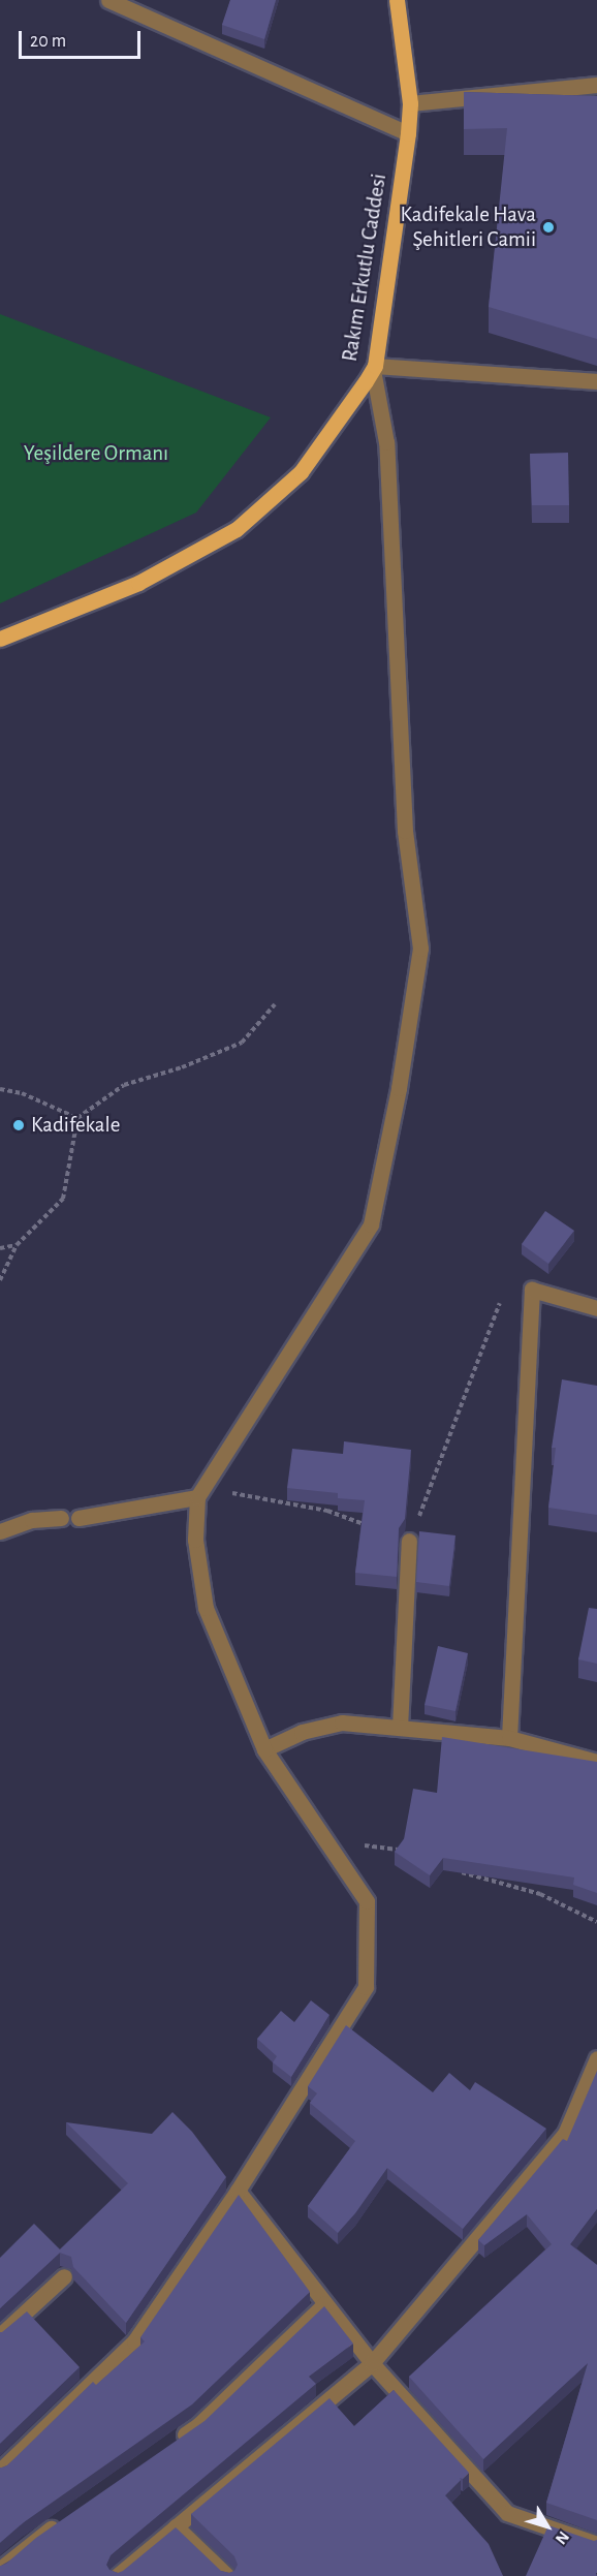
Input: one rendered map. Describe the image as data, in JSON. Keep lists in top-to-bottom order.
{
  "streets": {
    "main road": ["Rakım Erkutlu Caddesi"]
  },
  "parks": ["Yeşildere Ormanı"],
  "places": ["Kadifekale Hava Şehitleri Camii", "Kadifekale"],
  "scale_bar": "20 m",
  "north": "bottom right"
}
